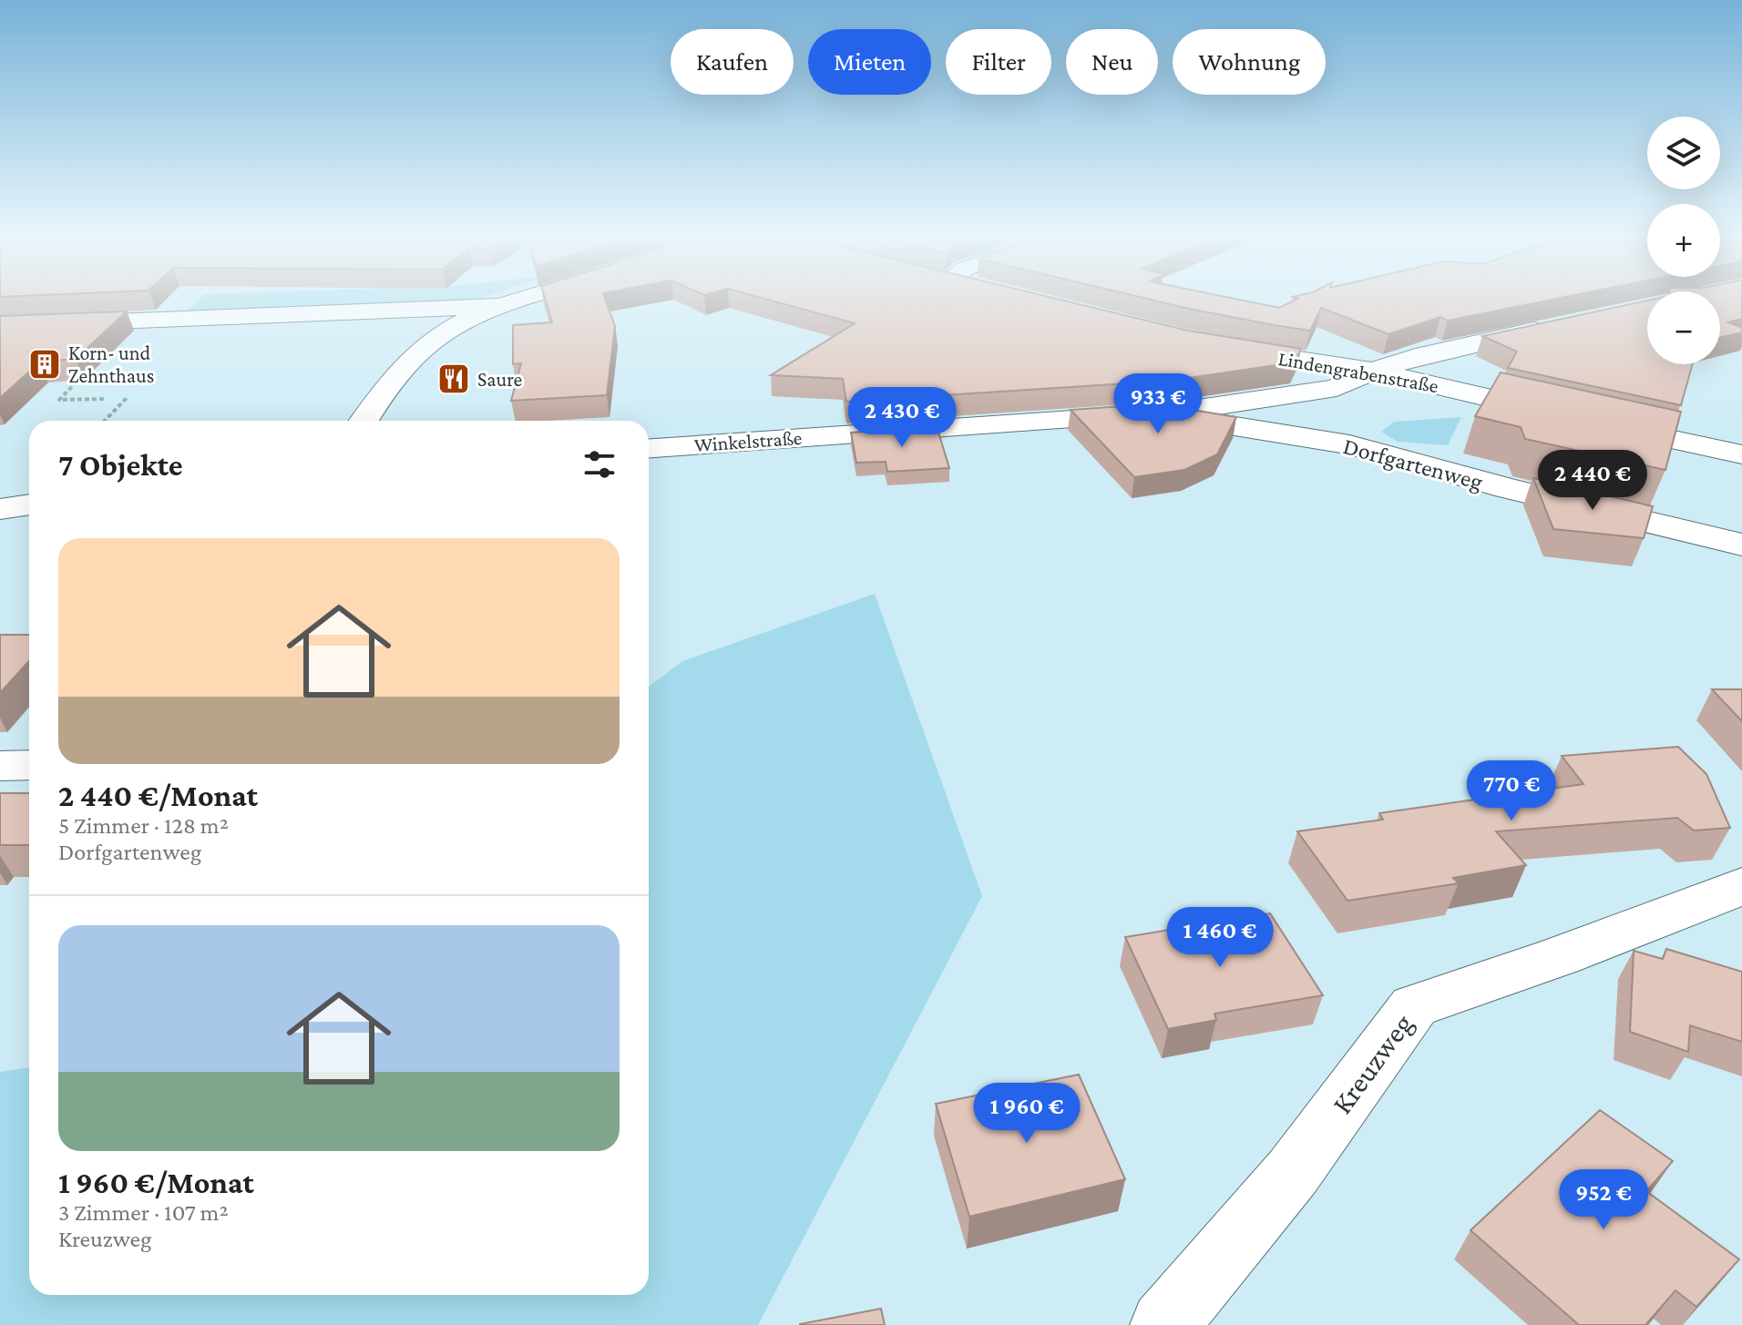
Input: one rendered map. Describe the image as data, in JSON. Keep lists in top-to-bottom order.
{
  "streets": {
    "street": [
      "Lindengrabenstraße",
      "Winkelstraße",
      "Dorfgartenweg",
      "Kreuzweg"
    ]
  },
  "crossings": [
    ["Lindengrabenstraße", "Winkelstraße"],
    ["Winkelstraße", "Dorfgartenweg"]
  ],
  "places": {
    "building": ["Korn- und Zehnthaus"],
    "restaurant": ["Saure"]
  },
  "page": {
    "chip": [
      "Kaufen",
      "Mieten",
      "Filter",
      "Neu",
      "Wohnung"
    ],
    "map_buttons": ["+", "−"],
    "price": [
      "933 €",
      "2 430 €",
      "2 440 €",
      "770 €",
      "1 460 €",
      "1 960 €",
      "952 €"
    ],
    "heading": "7 Objekte",
    "list": [
      {
        "name": "2 440 €/Monat",
        "note": "5 Zimmer · 128 m² · Dorfgartenweg"
      },
      {
        "name": "1 960 €/Monat",
        "note": "3 Zimmer · 107 m² · Kreuzweg"
      }
    ]
  }
}
